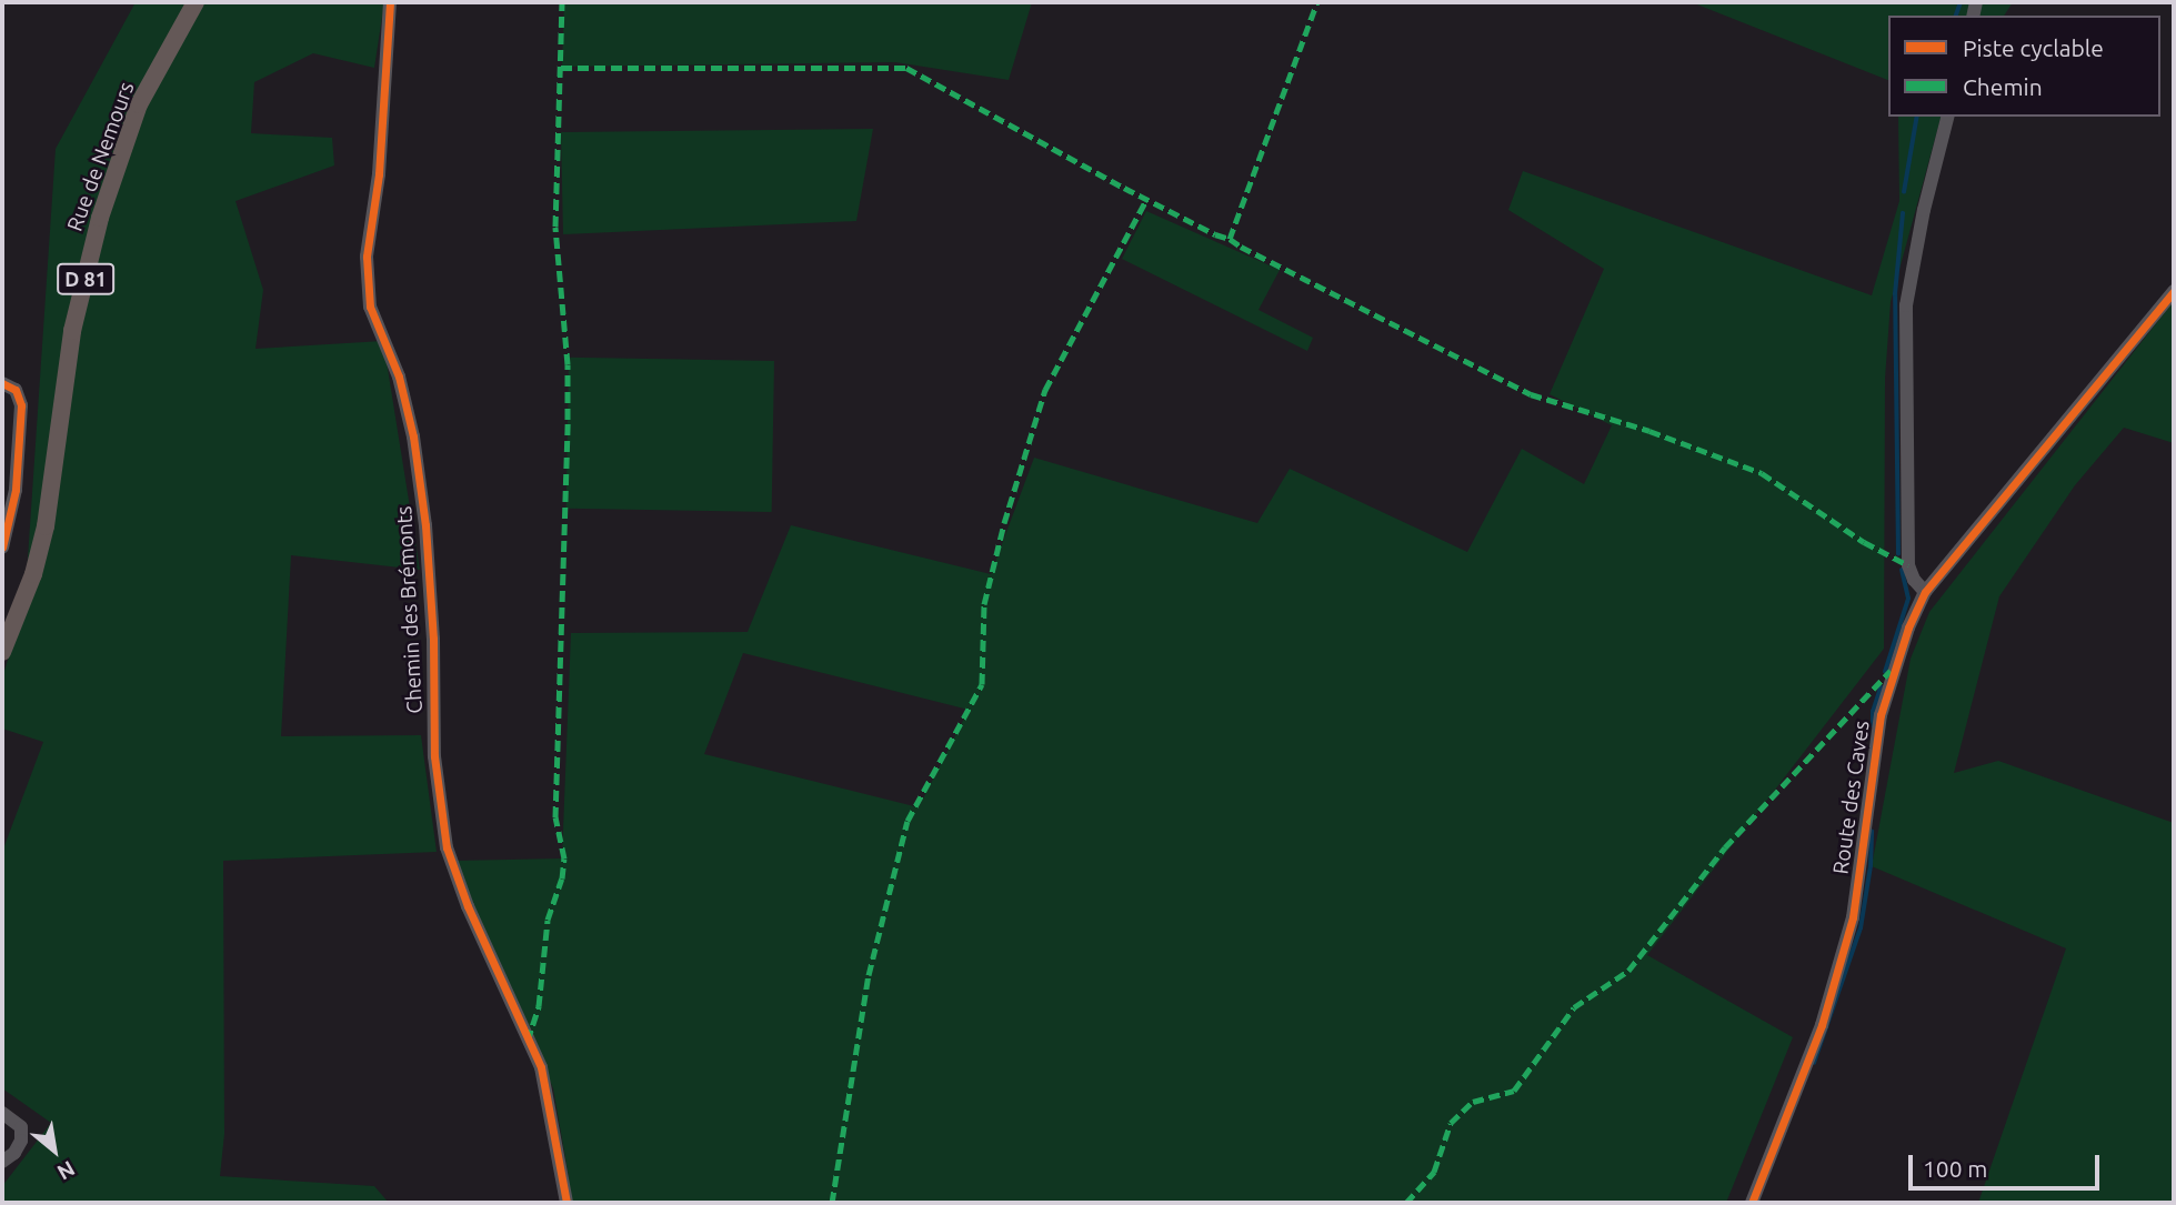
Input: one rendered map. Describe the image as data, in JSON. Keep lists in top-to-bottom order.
{
  "streets": {
    "main road": ["Rue de Nemours", "D 81"],
    "street": ["Chemin des Brémonts", "Route des Caves"]
  },
  "legend": ["Piste cyclable", "Chemin"],
  "scale_bar": "100 m",
  "north": "bottom right"
}
